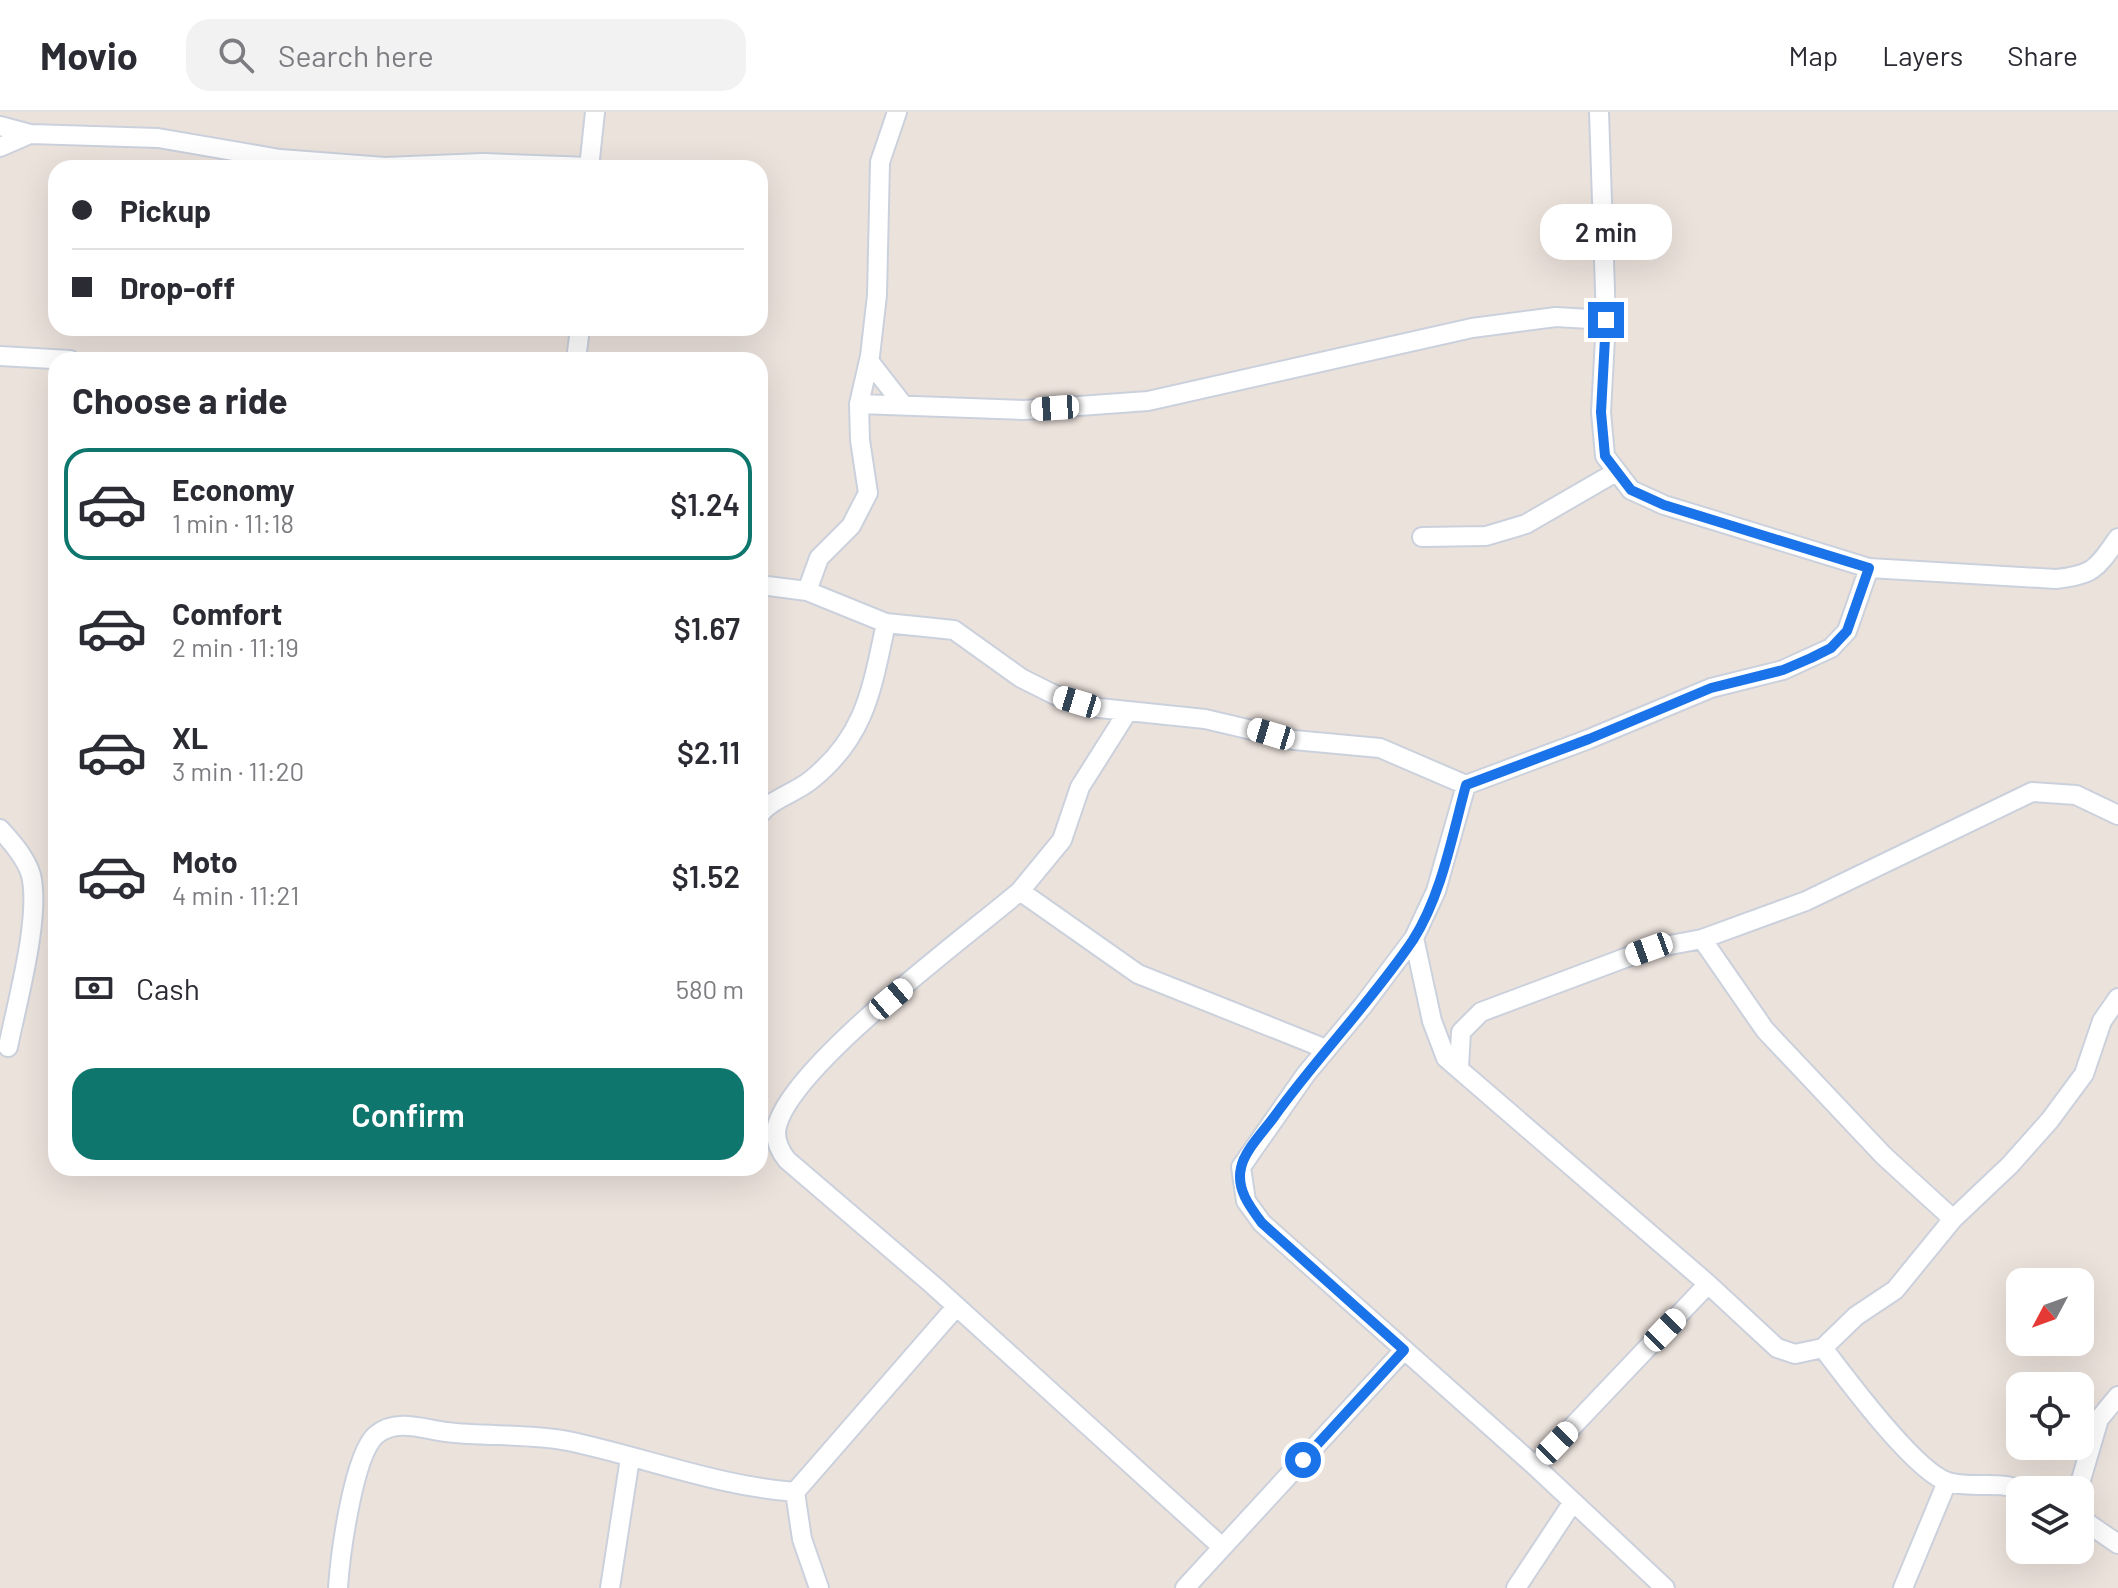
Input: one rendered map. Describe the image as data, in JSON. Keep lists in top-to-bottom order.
{
  "north": "bottom left",
  "page": {
    "header": "Movio",
    "search": "Search here",
    "nav": ["Map", "Layers", "Share"],
    "banner": ["Pickup", "Drop-off"],
    "bubble": "2 min",
    "heading": "Choose a ride",
    "list": [
      {
        "name": "Economy",
        "note": "1 min · 11:18",
        "value": "$1.24"
      },
      {
        "name": "Comfort",
        "note": "2 min · 11:19",
        "value": "$1.67"
      },
      {
        "name": "XL",
        "note": "3 min · 11:20",
        "value": "$2.11"
      },
      {
        "name": "Moto",
        "note": "4 min · 11:21",
        "value": "$1.52"
      }
    ],
    "pay": ["Cash", "580 m"],
    "buttons": "Confirm"
  }
}
